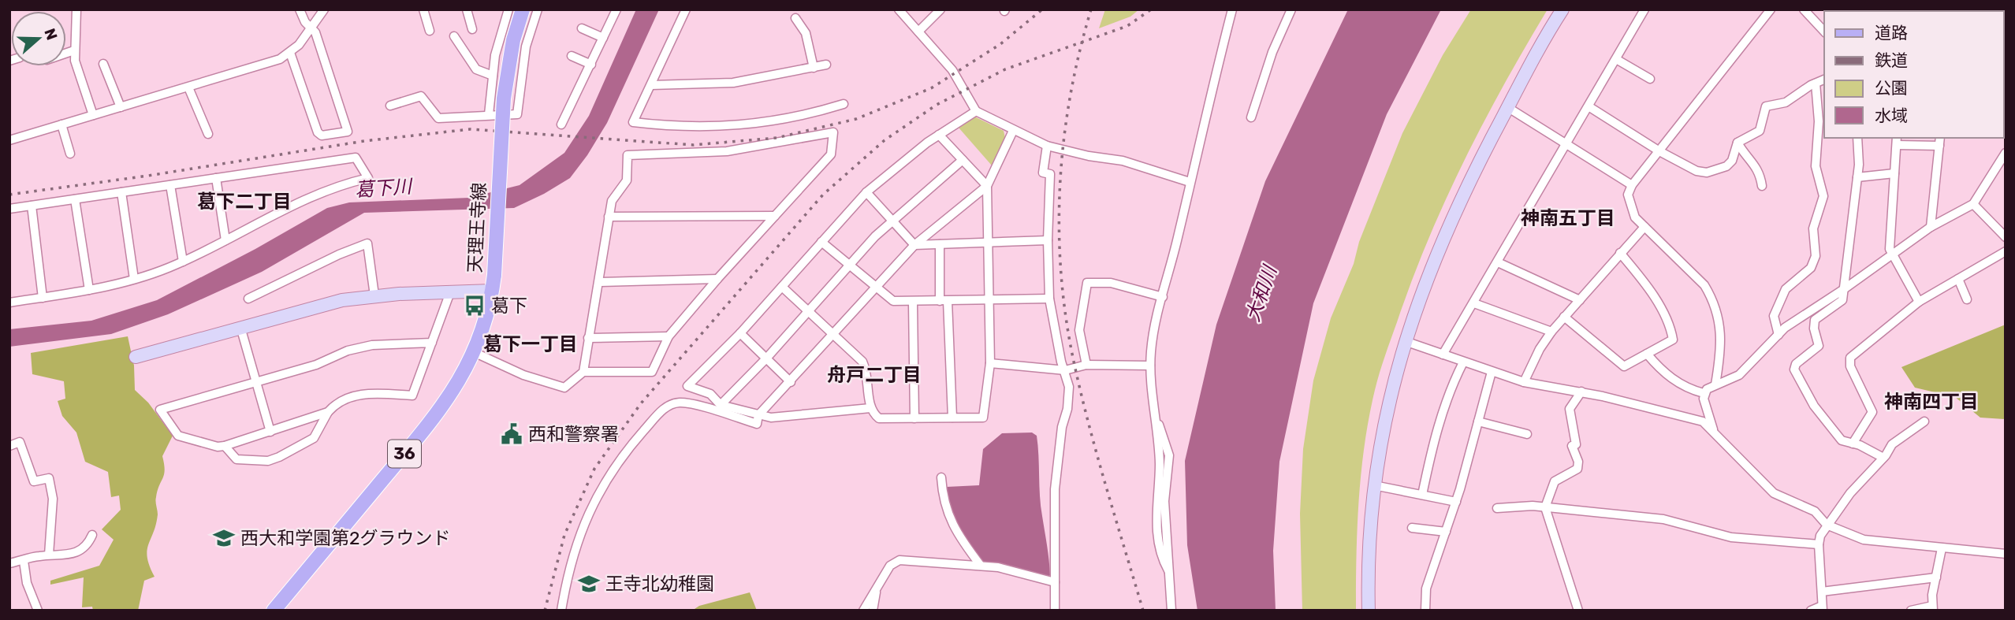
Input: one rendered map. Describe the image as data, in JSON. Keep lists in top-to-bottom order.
{
  "streets": {
    "main road": ["天理王寺線", "36"]
  },
  "districts": [
    "葛下二丁目",
    "神南五丁目",
    "葛下一丁目",
    "舟戸二丁目",
    "神南四丁目"
  ],
  "water": ["葛下川", "大和川"],
  "places": {
    "bus stop": ["葛下"],
    "public building": ["西和警察署"],
    "school or university": ["西大和学園第2グラウンド", "王寺北幼稚園"]
  },
  "legend": [
    "道路",
    "鉄道",
    "公園",
    "水域"
  ],
  "north": "right"
}
